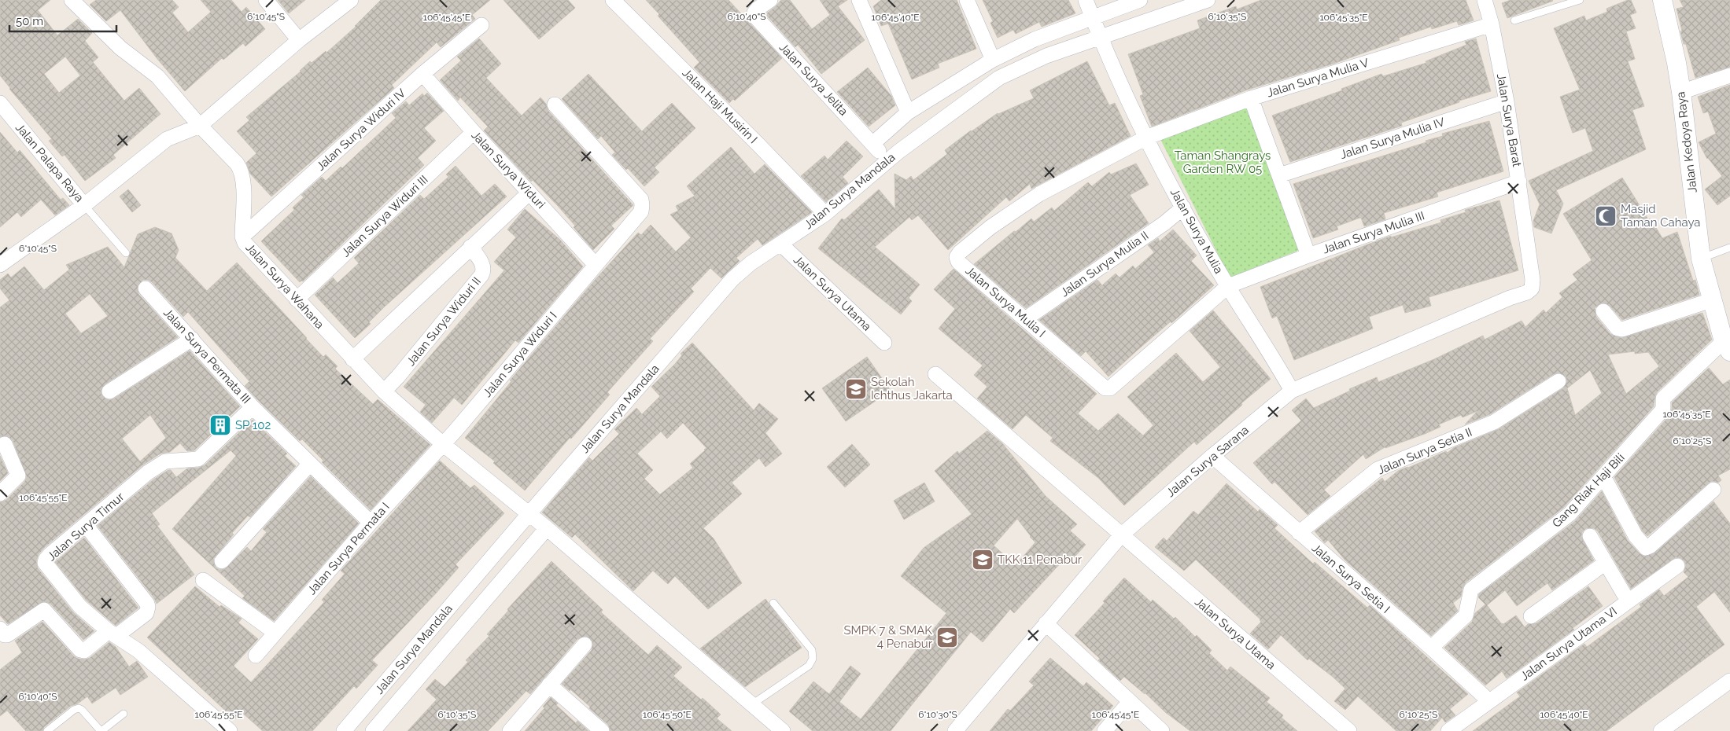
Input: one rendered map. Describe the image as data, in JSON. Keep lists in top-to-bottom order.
{
  "streets": {
    "street": [
      "Jalan Surya Mulia V",
      "Jalan Surya Jelita",
      "Jalan Haji Musirin I",
      "Jalan Surya Barat",
      "Jalan Surya Widuri IV",
      "Jalan Surya Mulia IV",
      "Jalan Kedoya Raya",
      "Jalan Palapa Raya",
      "Jalan Surya Widuri",
      "Jalan Surya Mandala",
      "Jalan Surya Widuri III",
      "Jalan Surya Mulia",
      "Jalan Surya Mulia III",
      "Jalan Surya Mulia II",
      "Jalan Surya Wahana",
      "Jalan Surya Utama",
      "Jalan Surya Mulia I",
      "Jalan Surya Widuri II",
      "Jalan Surya Widuri I",
      "Jalan Surya Permata III",
      "Jalan Surya Setia II",
      "Jalan Surya Sarana",
      "Gang Riak Haji Bili",
      "Jalan Surya Timur",
      "Jalan Surya Permata I",
      "Jalan Surya Setia I",
      "Jalan Surya Utama VI"
    ]
  },
  "crossings": [
    ["Jalan Surya Mulia V", "Jalan Surya Barat"],
    ["Jalan Surya Mulia V", "Jalan Surya Mulia"],
    ["Jalan Surya Mulia V", "Jalan Surya Mulia I"],
    ["Jalan Surya Jelita", "Jalan Surya Mandala"],
    ["Jalan Haji Musirin I", "Jalan Surya Mandala"],
    ["Jalan Surya Barat", "Jalan Surya Mulia IV"],
    ["Jalan Surya Barat", "Jalan Surya Mulia III"],
    ["Jalan Surya Barat", "Jalan Surya Sarana"],
    ["Jalan Surya Widuri IV", "Jalan Surya Widuri"],
    ["Jalan Surya Widuri IV", "Jalan Surya Wahana"],
    ["Jalan Kedoya Raya", "Gang Riak Haji Bili"],
    ["Jalan Palapa Raya", "Jalan Surya Wahana"],
    ["Jalan Surya Widuri", "Jalan Surya Widuri III"],
    ["Jalan Surya Widuri", "Jalan Surya Widuri I"],
    ["Jalan Surya Mandala", "Jalan Surya Mulia"],
    ["Jalan Surya Mandala", "Jalan Surya Utama"],
    ["Jalan Surya Widuri III", "Jalan Surya Wahana"],
    ["Jalan Surya Mulia", "Jalan Surya Mulia III"],
    ["Jalan Surya Mulia", "Jalan Surya Mulia II"],
    ["Jalan Surya Mulia", "Jalan Surya Mulia I"],
    ["Jalan Surya Mulia", "Jalan Surya Sarana"],
    ["Jalan Surya Mulia III", "Jalan Surya Mulia I"],
    ["Jalan Surya Mulia II", "Jalan Surya Mulia I"],
    ["Jalan Surya Wahana", "Jalan Surya Widuri II"],
    ["Jalan Surya Wahana", "Jalan Surya Widuri I"],
    ["Jalan Surya Wahana", "Jalan Surya Permata I"],
    ["Jalan Surya Utama", "Jalan Surya Sarana"],
    ["Jalan Surya Widuri I", "Jalan Surya Permata I"],
    ["Jalan Surya Permata III", "Jalan Surya Timur"],
    ["Jalan Surya Permata III", "Jalan Surya Permata I"],
    ["Jalan Surya Setia II", "Jalan Surya Setia I"],
    ["Jalan Surya Sarana", "Jalan Surya Setia I"],
    ["Gang Riak Haji Bili", "Jalan Surya Setia I"],
    ["Jalan Surya Setia I", "Jalan Surya Utama VI"]
  ],
  "parks": ["Taman Shangrays Garden RW 05"],
  "places": {
    "mosque": ["Masjid Taman Cahaya"],
    "school or university": ["Sekolah Ichthus Jakarta", "TKK 11 Penabur", "SMPK 7 & SMAK 4 Penabur"],
    "building": ["SP 102"]
  },
  "scale_bar": "50 m",
  "coordinates": [
    "6°10'45\"S",
    "6°10'40\"S",
    "6°10'35\"S",
    "106°45'45\"E",
    "106°45'40\"E",
    "106°45'35\"E",
    "6°10'25\"S",
    "106°45'55\"E",
    "106°45'50\"E",
    "6°10'30\"S"
  ]
}
